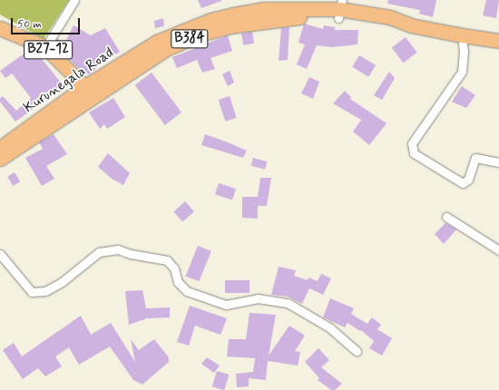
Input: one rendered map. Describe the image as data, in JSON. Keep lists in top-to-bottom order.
{
  "streets": {
    "main road": ["B384", "B27-12", "Kurunegala Road"]
  },
  "crossings": [
    ["B27-12", "Kurunegala Road"]
  ],
  "scale_bar": "50 m"
}
